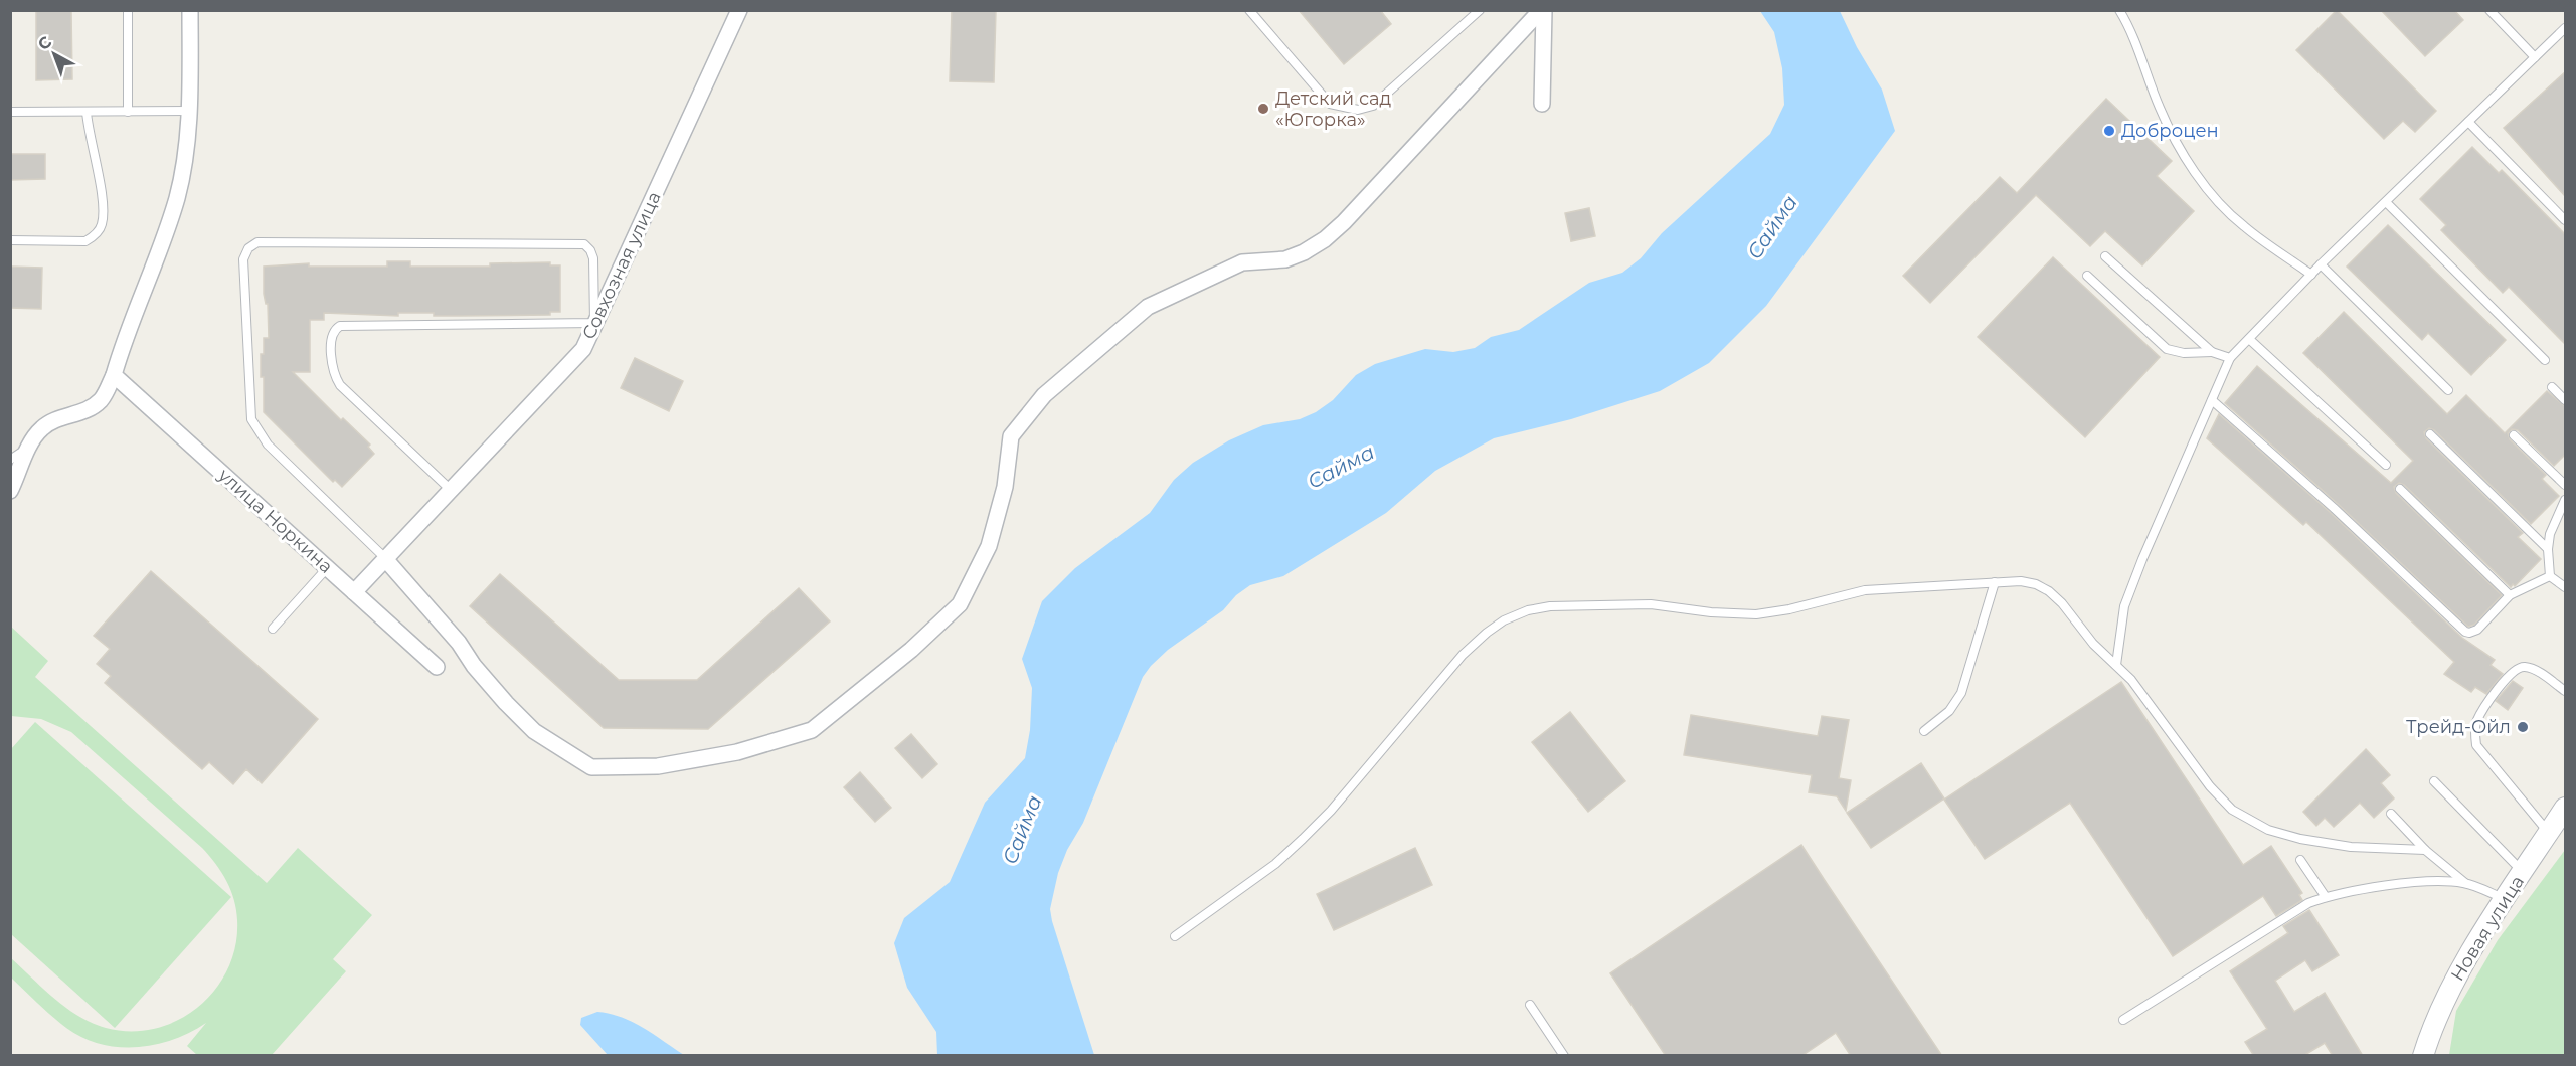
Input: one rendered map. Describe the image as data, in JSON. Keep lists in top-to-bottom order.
{
  "streets": {
    "street": ["Совхозная улица", "улица Норкина", "Новая улица"]
  },
  "crossings": [
    ["Совхозная улица", "улица Норкина"]
  ],
  "water": ["Сайма"],
  "places": ["Детский сад «Югорка»", "Доброцен", "Трейд-Ойл"],
  "north": "top left"
}
